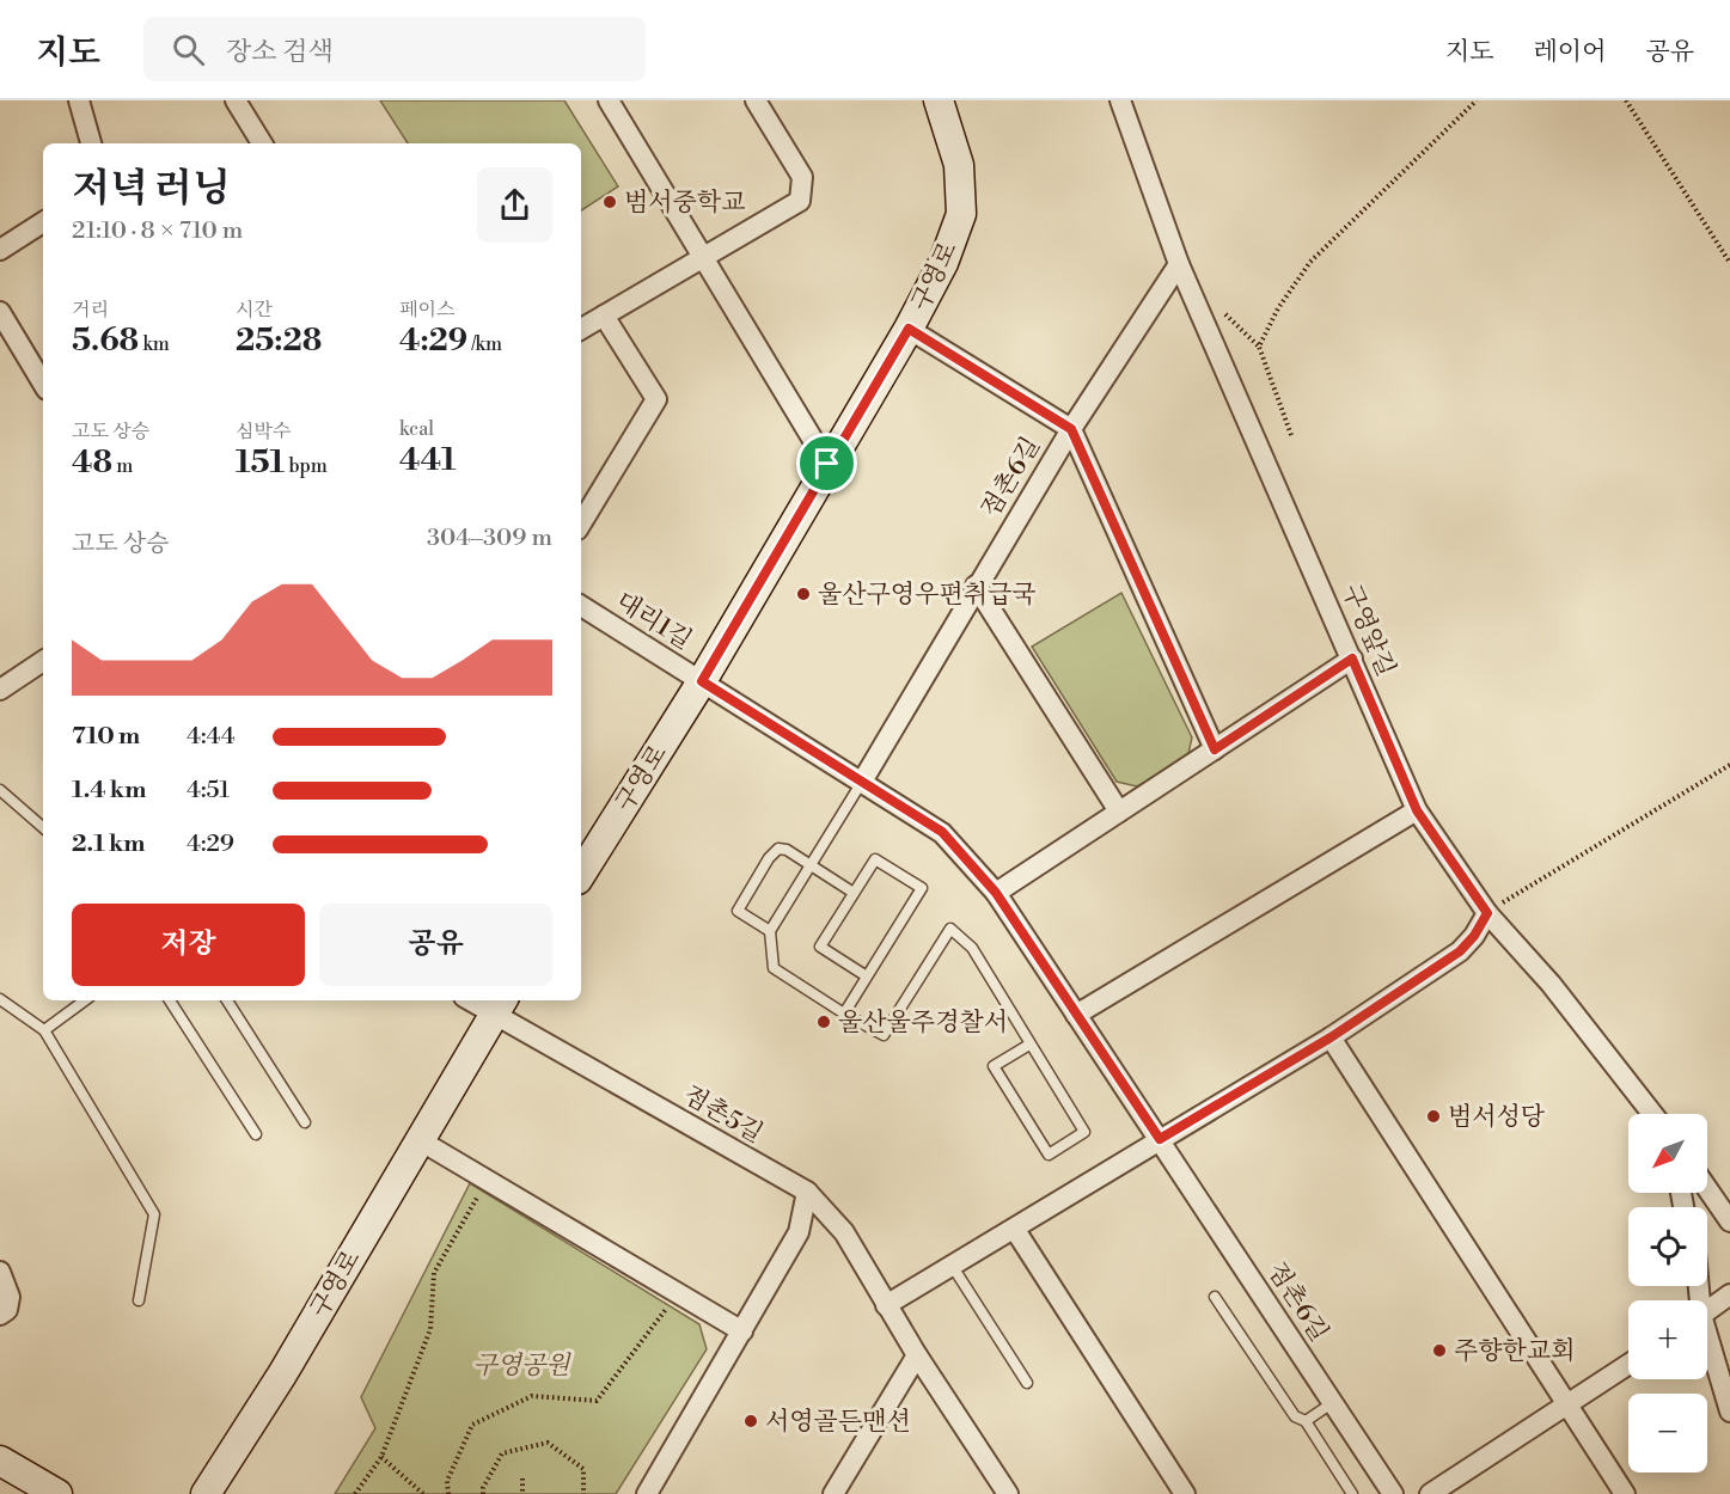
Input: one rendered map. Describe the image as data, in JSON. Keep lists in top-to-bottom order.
{
  "streets": {
    "main road": ["구영로"],
    "street": [
      "점촌6길",
      "대리1길",
      "구영앞길",
      "점촌5길"
    ]
  },
  "crossings": [
    ["구영로", "점촌6길"],
    ["구영로", "대리1길"],
    ["구영로", "점촌5길"],
    ["점촌6길", "대리1길"]
  ],
  "parks": ["구영공원"],
  "places": [
    "범서중학교",
    "울산구영우편취급국",
    "울산울주경찰서",
    "범서성당",
    "주향한교회",
    "서영골든맨션"
  ],
  "north": "bottom left",
  "page": {
    "header": "지도",
    "search": "장소 검색",
    "nav": ["지도", "레이어", "공유"],
    "heading": ["저녁 러닝", "21:10 · 8 × 710 m"],
    "stats": [
      ["거리", "5.68 km"],
      ["시간", "25:28"],
      ["페이스", "4:29 /km"],
      ["고도 상승", "48 m"],
      ["심박수", "151 bpm"],
      ["kcal", "441"]
    ],
    "chart": ["고도 상승", "304–309 m"],
    "list": [
      {
        "name": "710 m",
        "note": "4:44"
      },
      {
        "name": "1.4 km",
        "note": "4:51"
      },
      {
        "name": "2.1 km",
        "note": "4:29"
      }
    ],
    "buttons": ["저장", "공유"],
    "map_buttons": ["+", "−"]
  }
}
